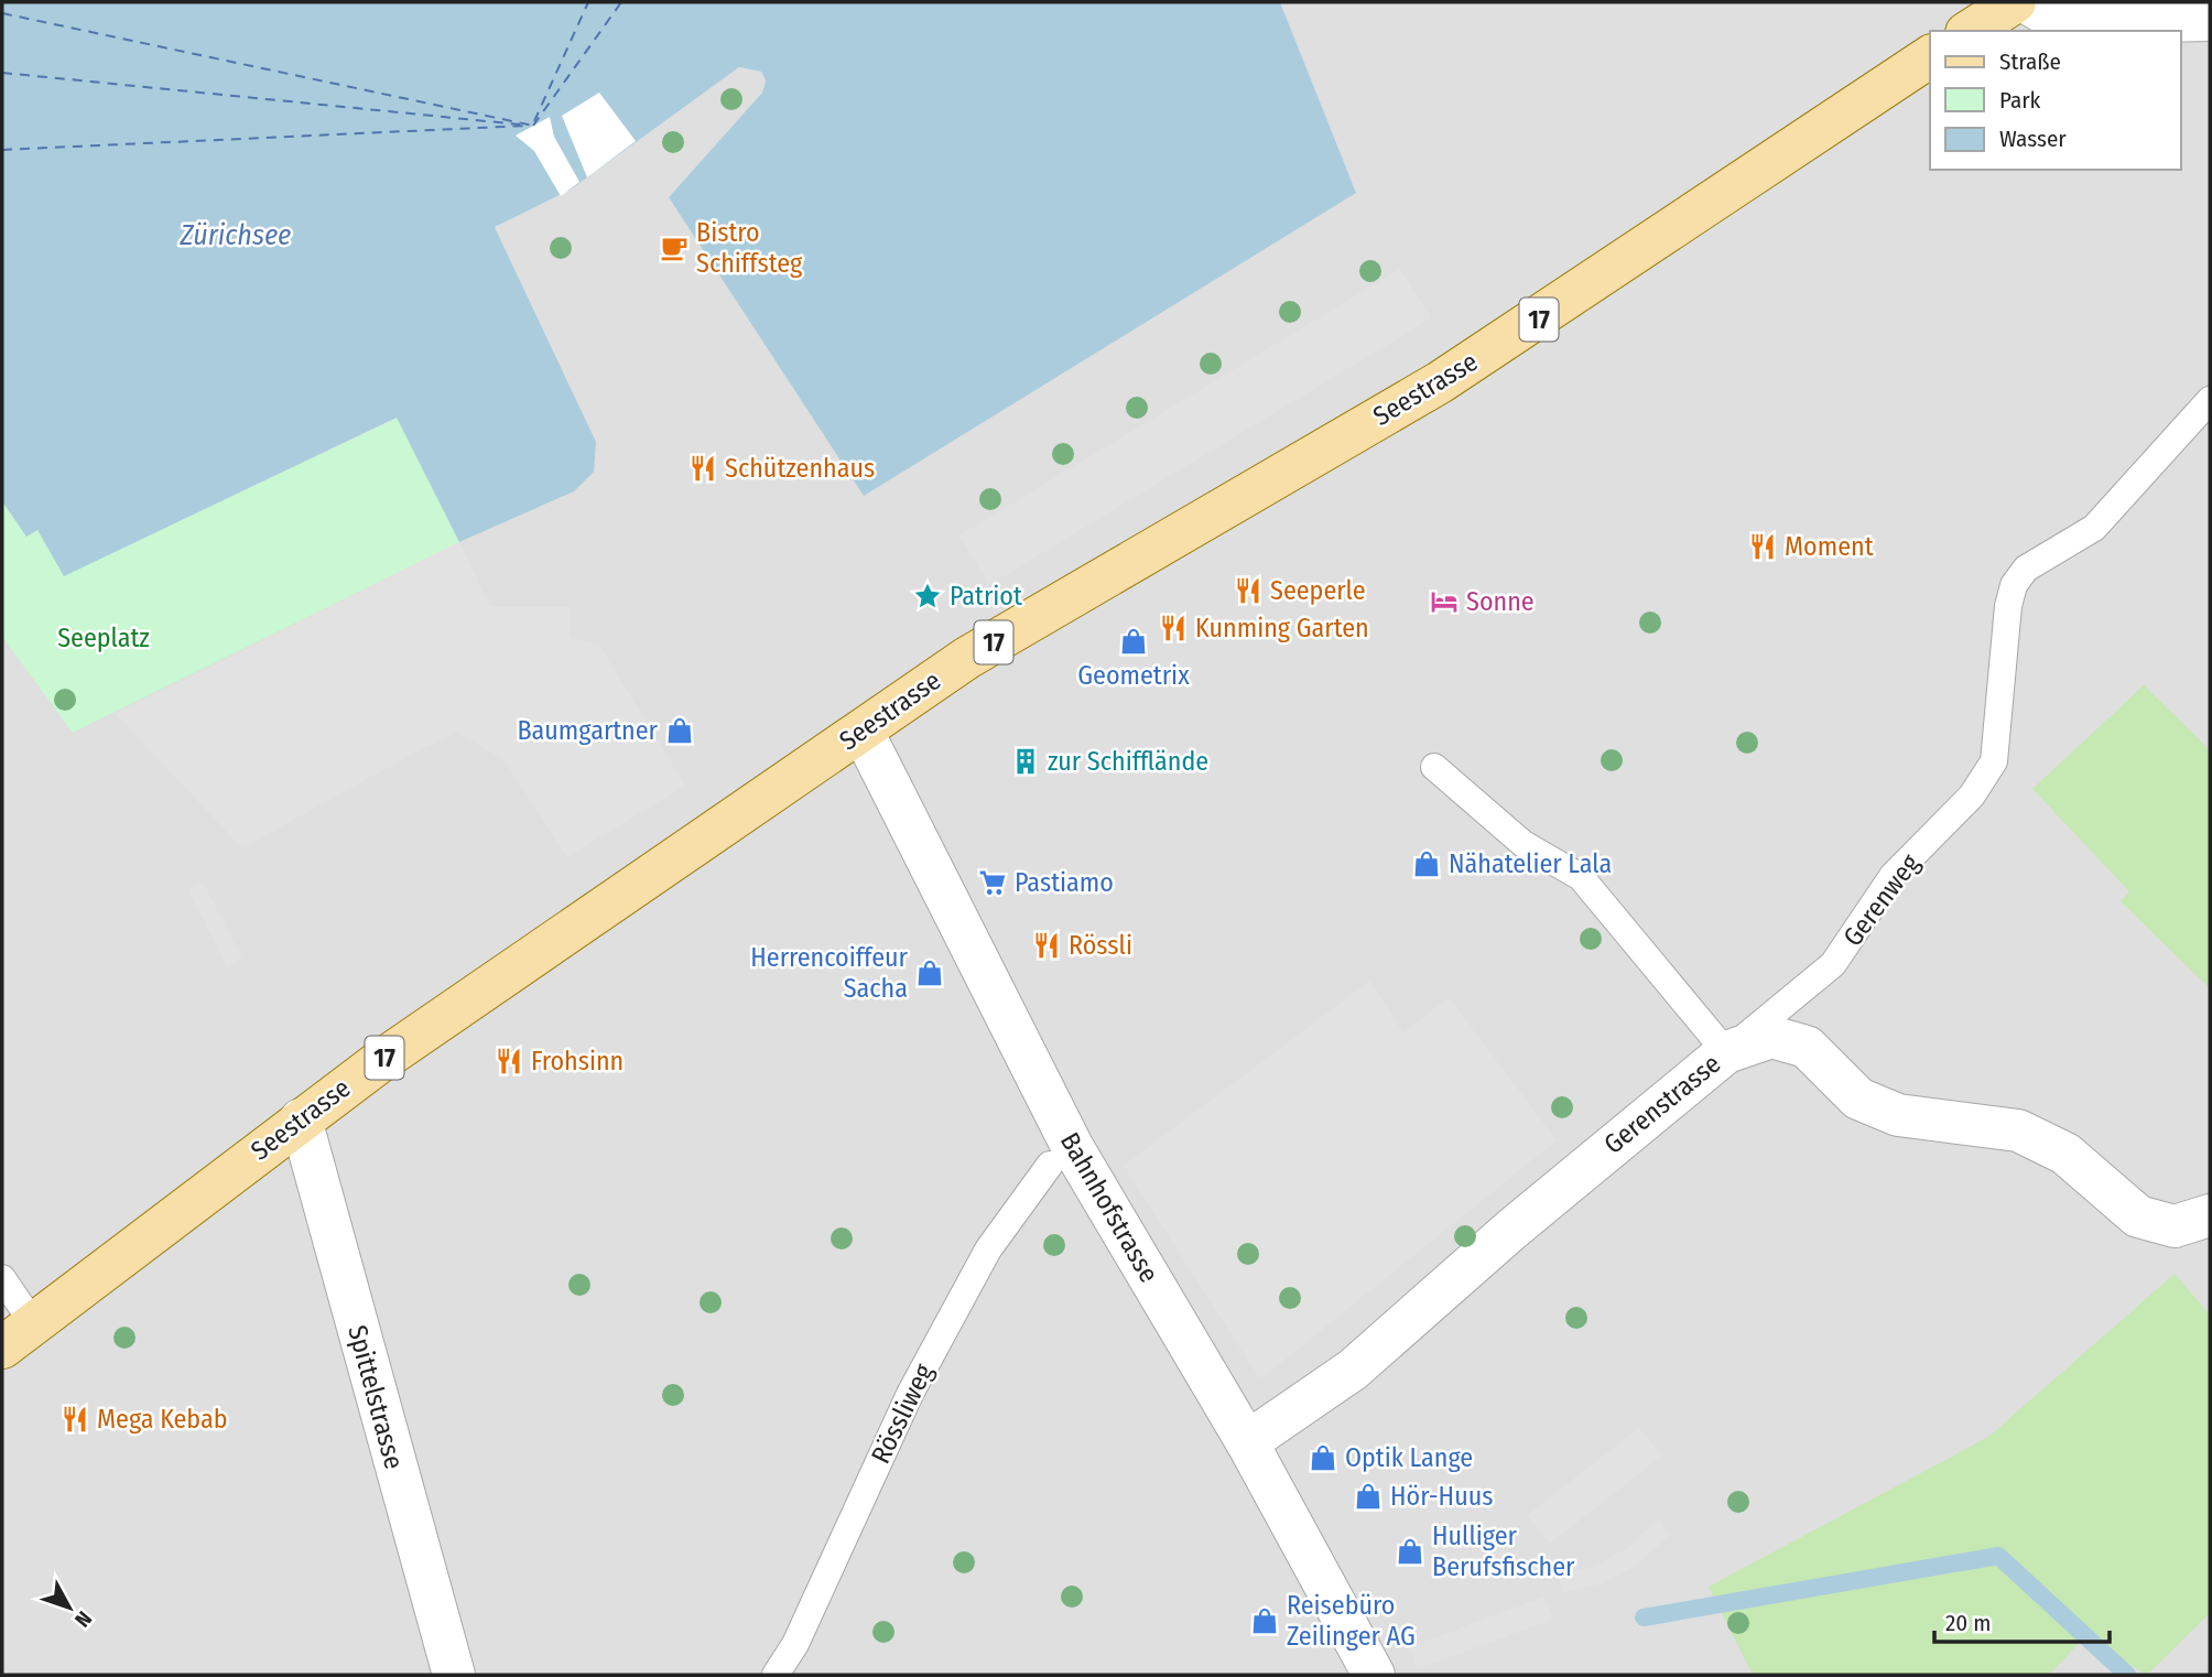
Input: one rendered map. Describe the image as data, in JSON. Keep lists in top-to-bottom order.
{
  "streets": {
    "main road": ["17", "Seestrasse"],
    "street": ["Gerenstrasse", "Bahnhofstrasse", "Spittelstrasse"],
    "lane": ["Gerenweg", "Rössliweg"]
  },
  "crossings": [
    ["Seestrasse", "Bahnhofstrasse"],
    ["Seestrasse", "Spittelstrasse"],
    ["Gerenweg", "Gerenstrasse"],
    ["Gerenstrasse", "Bahnhofstrasse"]
  ],
  "water": ["Zürichsee"],
  "parks": ["Seeplatz"],
  "places": {
    "cafe": ["Bistro Schiffsteg"],
    "restaurant": [
      "Schützenhaus",
      "Moment",
      "Seeperle",
      "Kunming Garten",
      "Rössli",
      "Frohsinn",
      "Mega Kebab"
    ],
    "place": ["Patriot"],
    "hotel": ["Sonne"],
    "shop": [
      "Geometrix",
      "Baumgartner",
      "Nähatelier Lala",
      "Herrencoiffeur Sacha",
      "Optik Lange",
      "Hör-Huus",
      "Hulliger Berufsfischer",
      "Reisebüro Zeilinger AG"
    ],
    "building": ["zur Schifflände"],
    "supermarket": ["Pastiamo"]
  },
  "legend": ["Straße", "Park", "Wasser"],
  "scale_bar": "20 m",
  "north": "bottom right"
}
